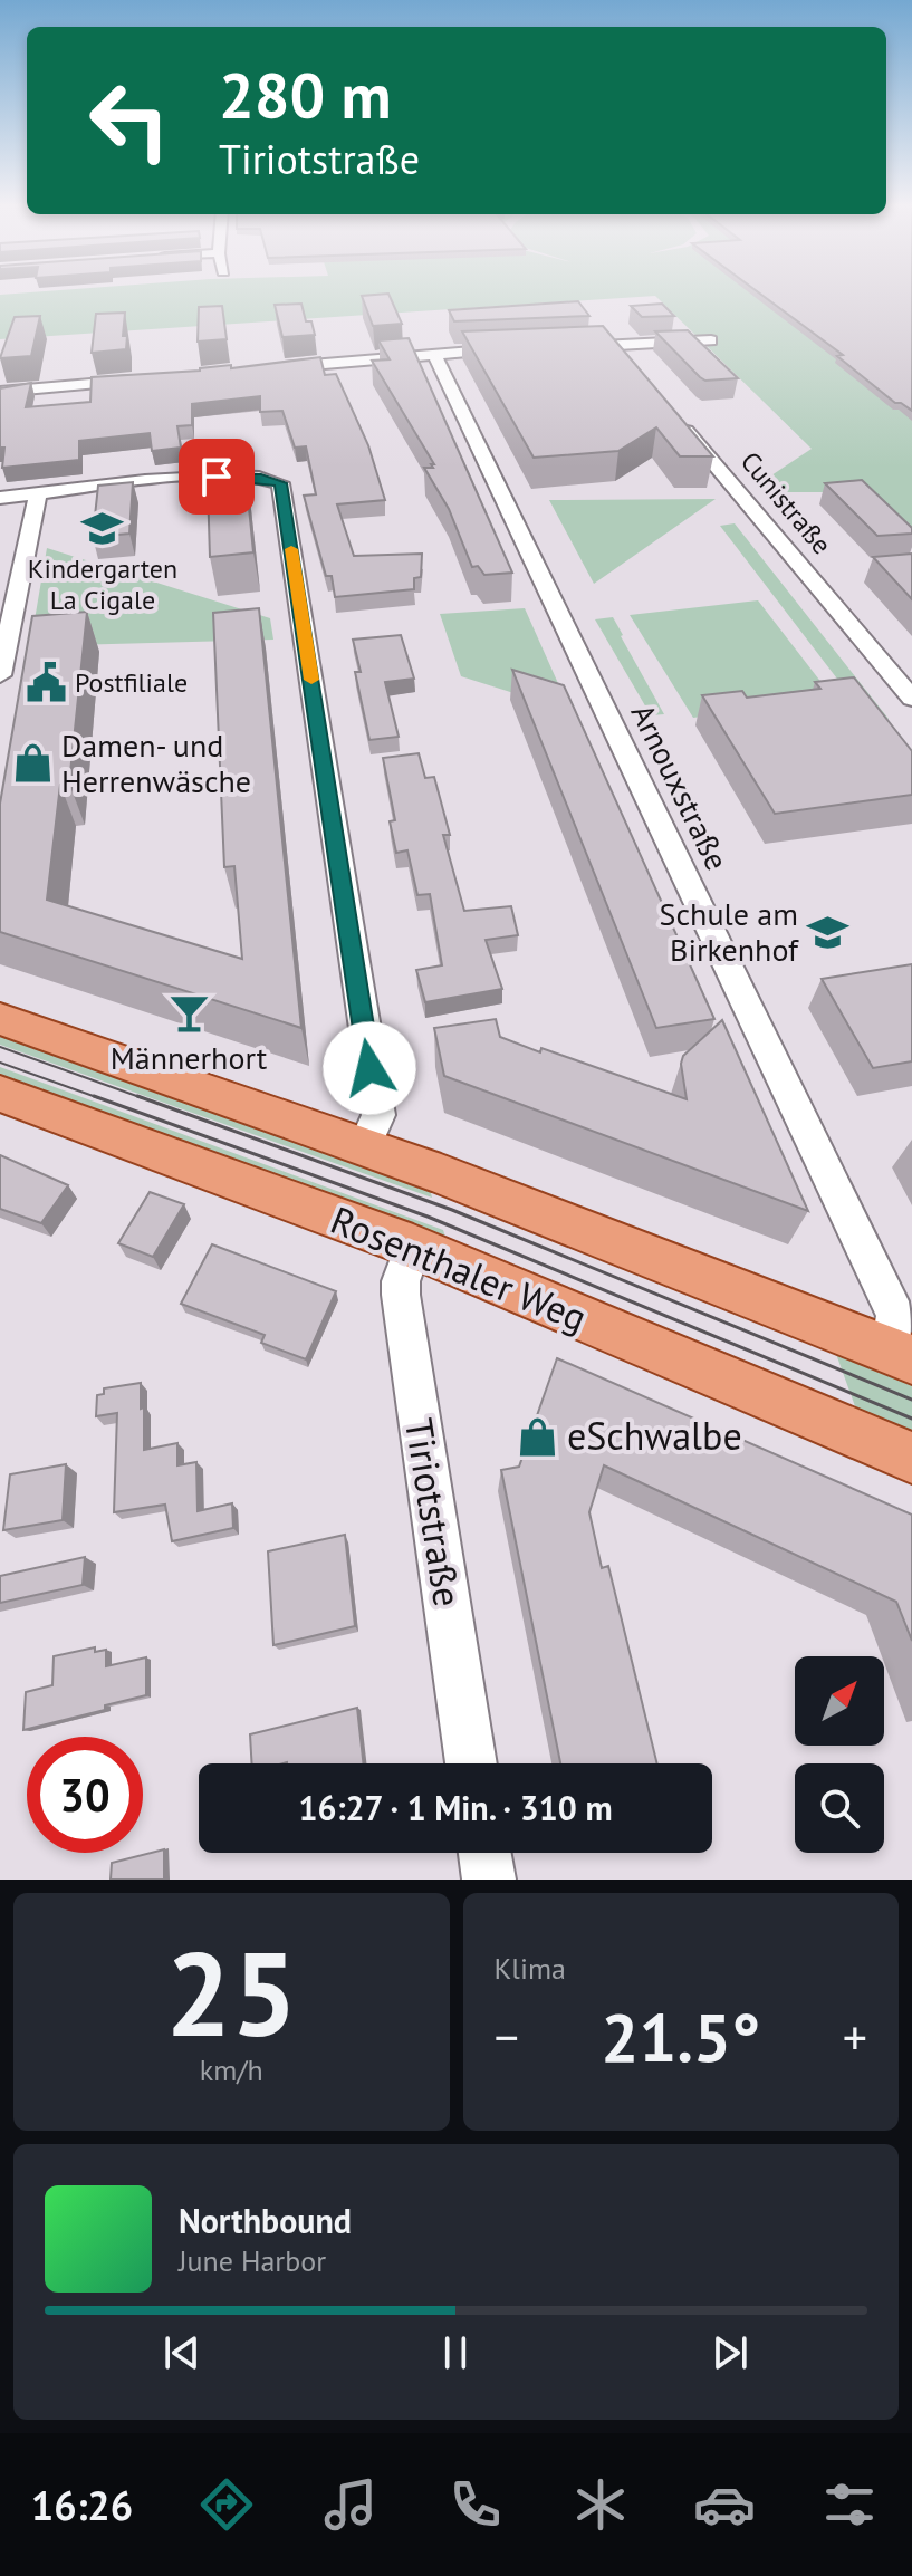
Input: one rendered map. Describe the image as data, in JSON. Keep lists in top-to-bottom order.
{
  "streets": {
    "main road": ["Rosenthaler Weg"],
    "street": ["Cunistraße", "Arnouxstraße", "Tiriotstraße"]
  },
  "crossings": [
    ["Rosenthaler Weg", "Tiriotstraße"]
  ],
  "places": {
    "school or university": ["Kindergarten La Cigale", "Schule am Birkenhof"],
    "public building": ["Postfiliale"],
    "shop": ["Damen- und Herrenwäsche", "eSchwalbe"],
    "bar": ["Männerhort"]
  },
  "north": "top right",
  "page": {
    "turn": ["280 m", "Tiriotstraße"],
    "limit": "30",
    "trip": "16:27 · 1 Min. · 310 m",
    "tile": [
      ["25", "km/h"],
      "Klima"
    ],
    "heat": ["−", "21.5°", "+"],
    "song": ["Northbound", "June Harbor"],
    "tabs": "16:26"
  }
}
